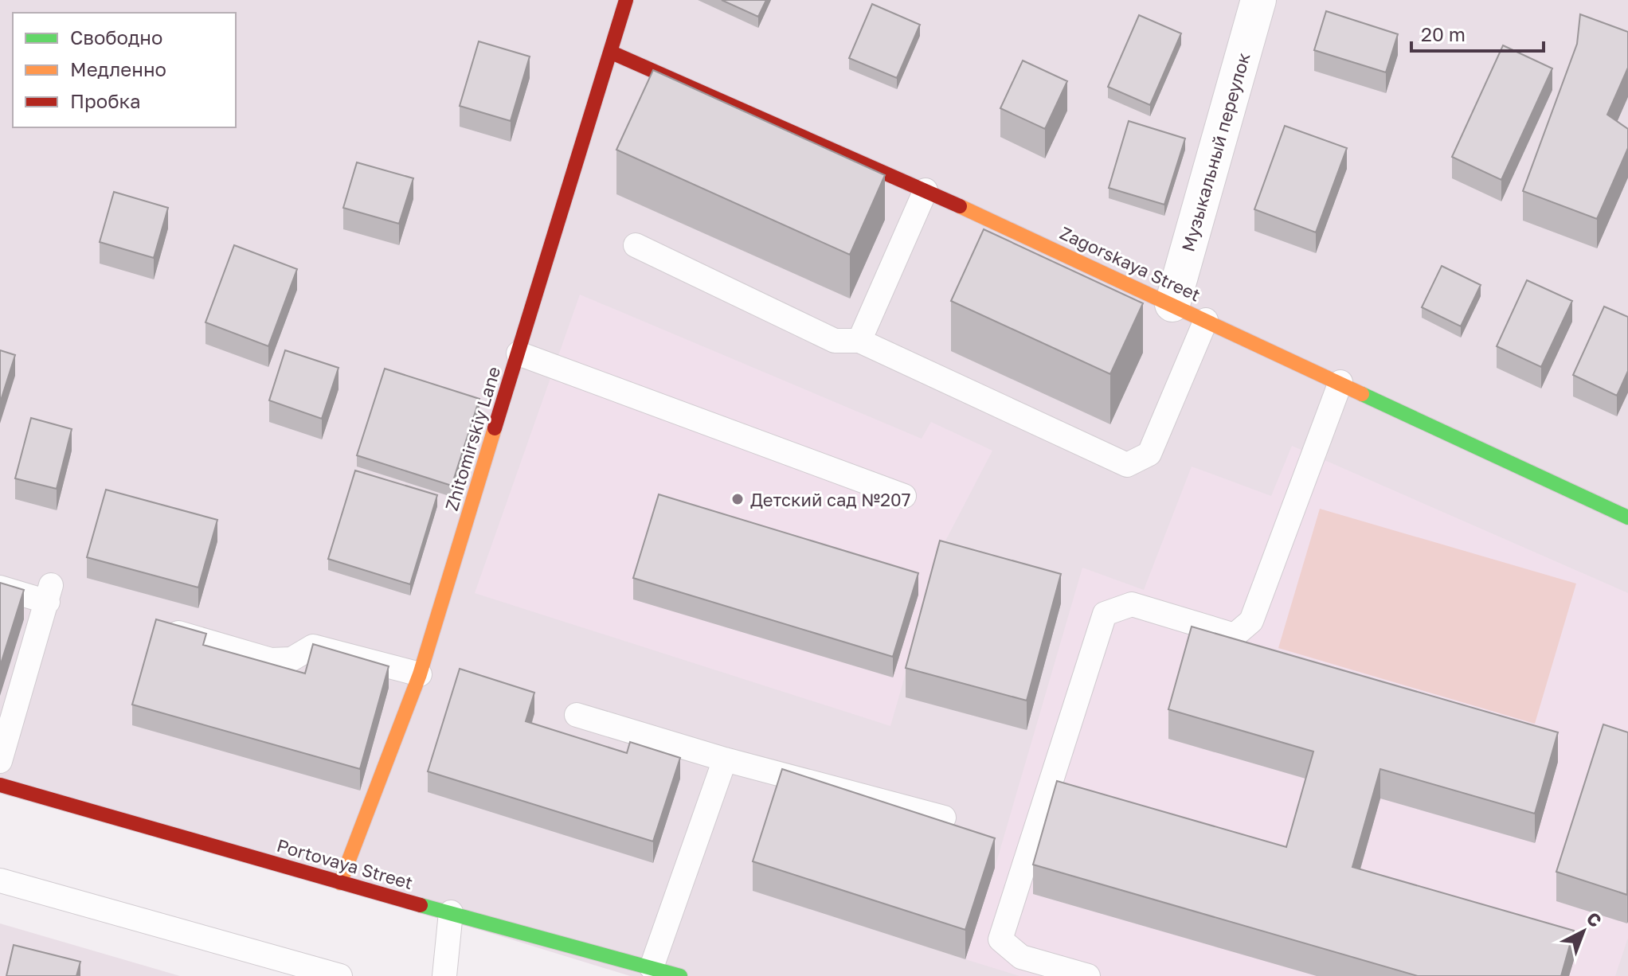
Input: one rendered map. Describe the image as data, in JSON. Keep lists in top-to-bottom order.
{
  "streets": {
    "street": [
      "Музыкальный переулок",
      "Zagorskaya Street",
      "Zhitomirskiy Lane",
      "Portovaya Street"
    ]
  },
  "crossings": [
    ["Музыкальный переулок", "Zagorskaya Street"],
    ["Zagorskaya Street", "Zhitomirskiy Lane"],
    ["Zhitomirskiy Lane", "Portovaya Street"]
  ],
  "places": ["Детский сад №207"],
  "legend": ["Свободно", "Медленно", "Пробка"],
  "scale_bar": "20 m",
  "north": "top right"
}
